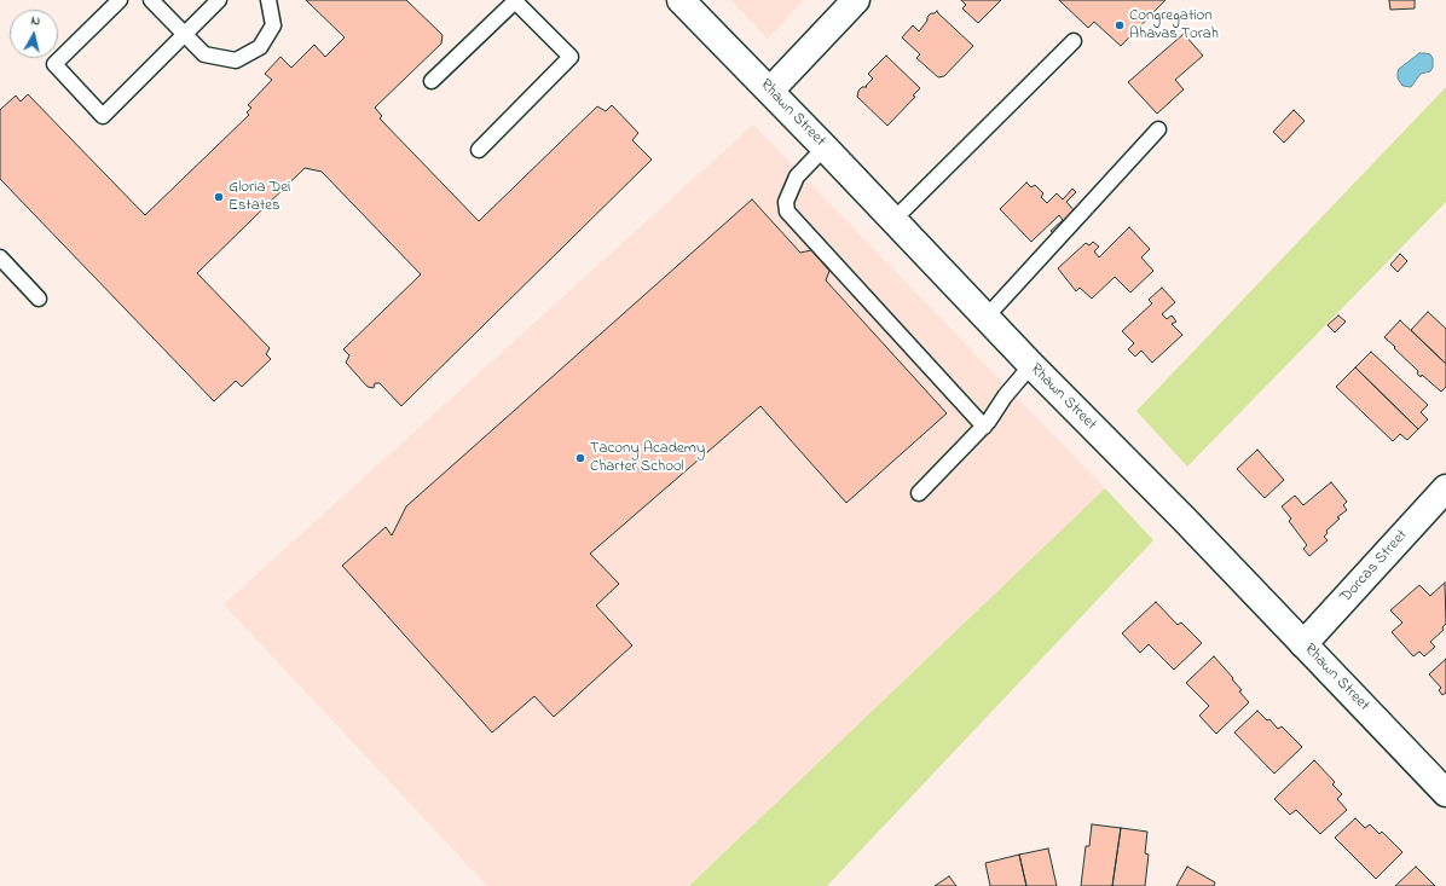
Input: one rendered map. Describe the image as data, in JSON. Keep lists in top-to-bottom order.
{
  "streets": {
    "main road": ["Rhawn Street", "Dorcas Street"]
  },
  "crossings": [
    ["Rhawn Street", "Dorcas Street"]
  ],
  "places": ["Congregation Ahavas Torah", "Gloria Dei Estates", "Tacony Academy Charter School"],
  "north": "top"
}
